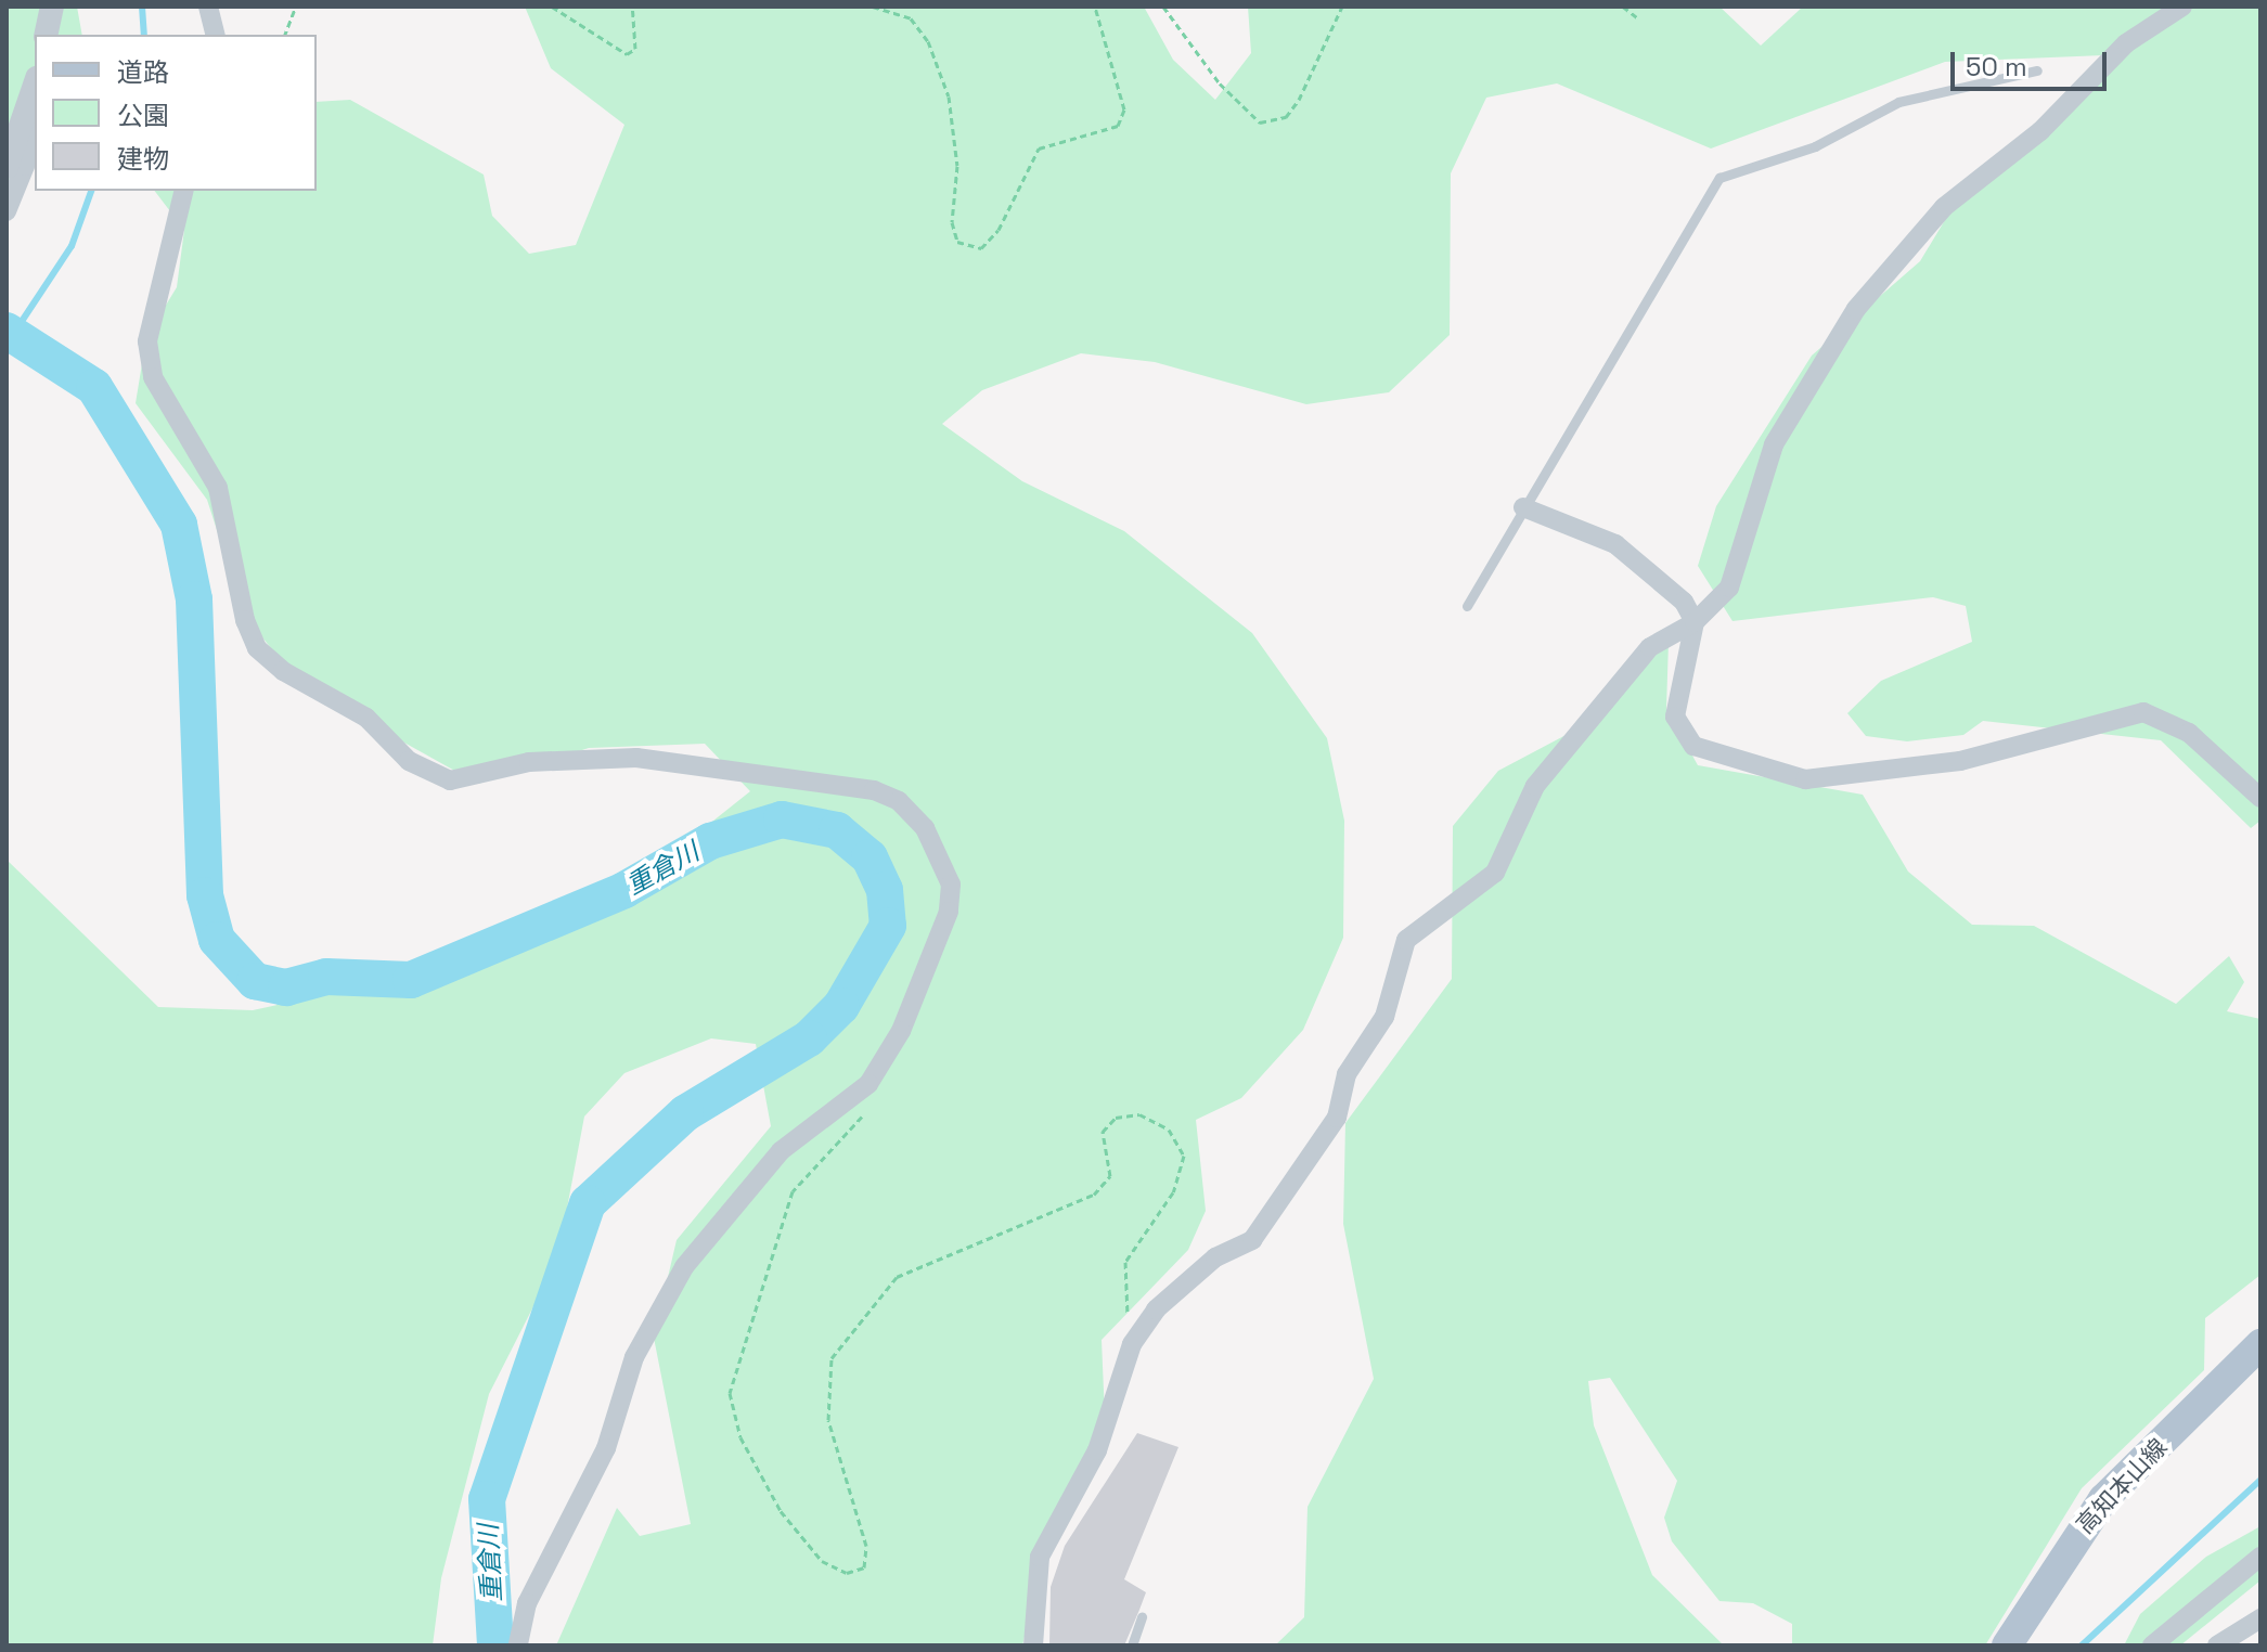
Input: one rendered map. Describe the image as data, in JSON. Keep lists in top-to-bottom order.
{
  "streets": {
    "main road": ["高知本山線"]
  },
  "water": ["重倉川"],
  "legend": ["道路", "公園", "建物"],
  "scale_bar": "50 m"
}
